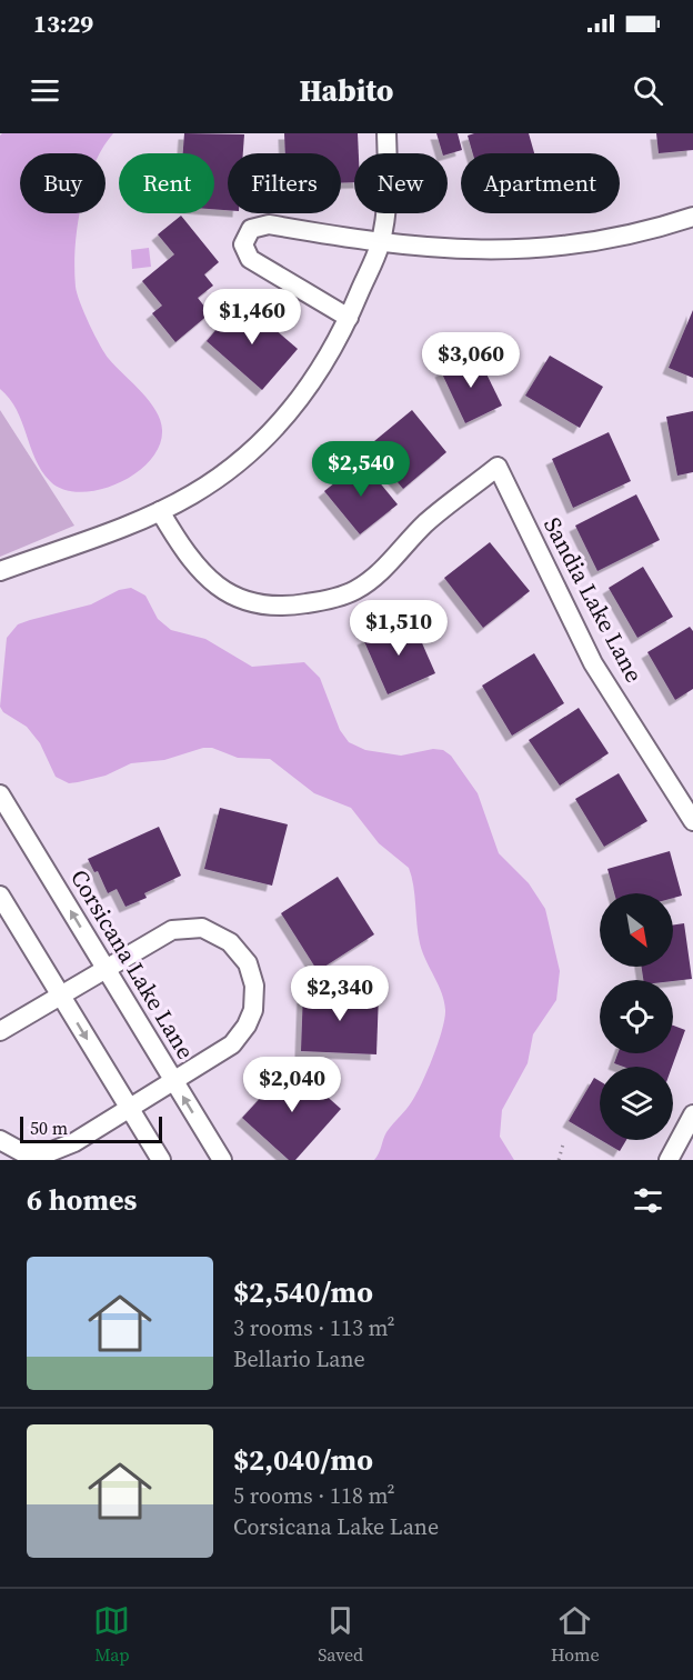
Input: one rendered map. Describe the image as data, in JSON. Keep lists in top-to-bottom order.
{
  "streets": {
    "street": ["Sandia Lake Lane", "Corsicana Lake Lane"]
  },
  "scale_bar": "50 m",
  "north": "bottom right",
  "page": {
    "status": "13:29",
    "header": "Habito",
    "chip": [
      "Buy",
      "Rent",
      "Filters",
      "New",
      "Apartment"
    ],
    "price": [
      "$1,460",
      "$3,060",
      "$2,540",
      "$1,510",
      "$2,340",
      "$2,040"
    ],
    "scale": "50 m",
    "heading": "6 homes",
    "list": [
      {
        "name": "$2,540/mo",
        "note": "3 rooms · 113 m² · Bellario Lane"
      },
      {
        "name": "$2,040/mo",
        "note": "5 rooms · 118 m² · Corsicana Lake Lane"
      }
    ],
    "tabs": ["Map", "Saved", "Home"]
  }
}
